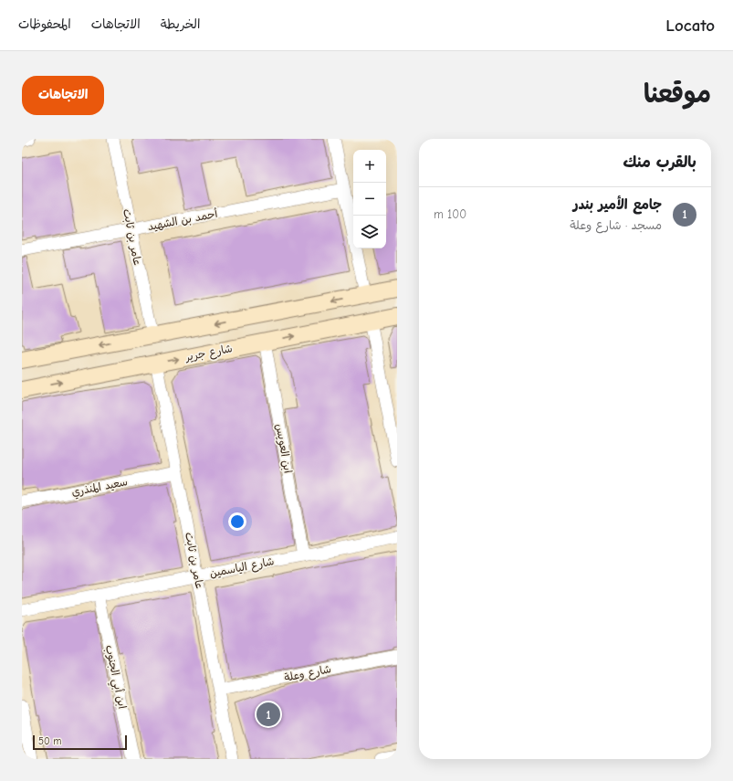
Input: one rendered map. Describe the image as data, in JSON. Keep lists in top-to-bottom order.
{
  "streets": {
    "main road": ["شارع جرير"],
    "street": [
      "أحمد بن الشهيد",
      "عامر بن ثابت",
      "ابن العويس",
      "سعيد المنذري",
      "شارع الياسمين",
      "شارع وعلة",
      "ابن أبي الجنوب"
    ]
  },
  "crossings": [
    ["أحمد بن الشهيد", "عامر بن ثابت"],
    ["عامر بن ثابت", "شارع جرير"],
    ["عامر بن ثابت", "سعيد المنذري"],
    ["عامر بن ثابت", "شارع الياسمين"],
    ["عامر بن ثابت", "شارع وعلة"],
    ["شارع جرير", "ابن العويس"],
    ["ابن العويس", "شارع الياسمين"],
    ["شارع الياسمين", "ابن أبي الجنوب"]
  ],
  "scale_bar": "50 m",
  "page": {
    "header": "Locato",
    "nav": ["الخريطة", "الاتجاهات", "المحفوظات"],
    "title": "موقعنا",
    "buttons": "الاتجاهات",
    "heading": "بالقرب منك",
    "map_buttons": ["+", "−"],
    "list": [
      {
        "mark": "1",
        "name": "جامع الأمير بندر",
        "note": "مسجد · شارع وعلة",
        "value": "100 m"
      }
    ],
    "pins": "1",
    "scale": "50 m"
  }
}
